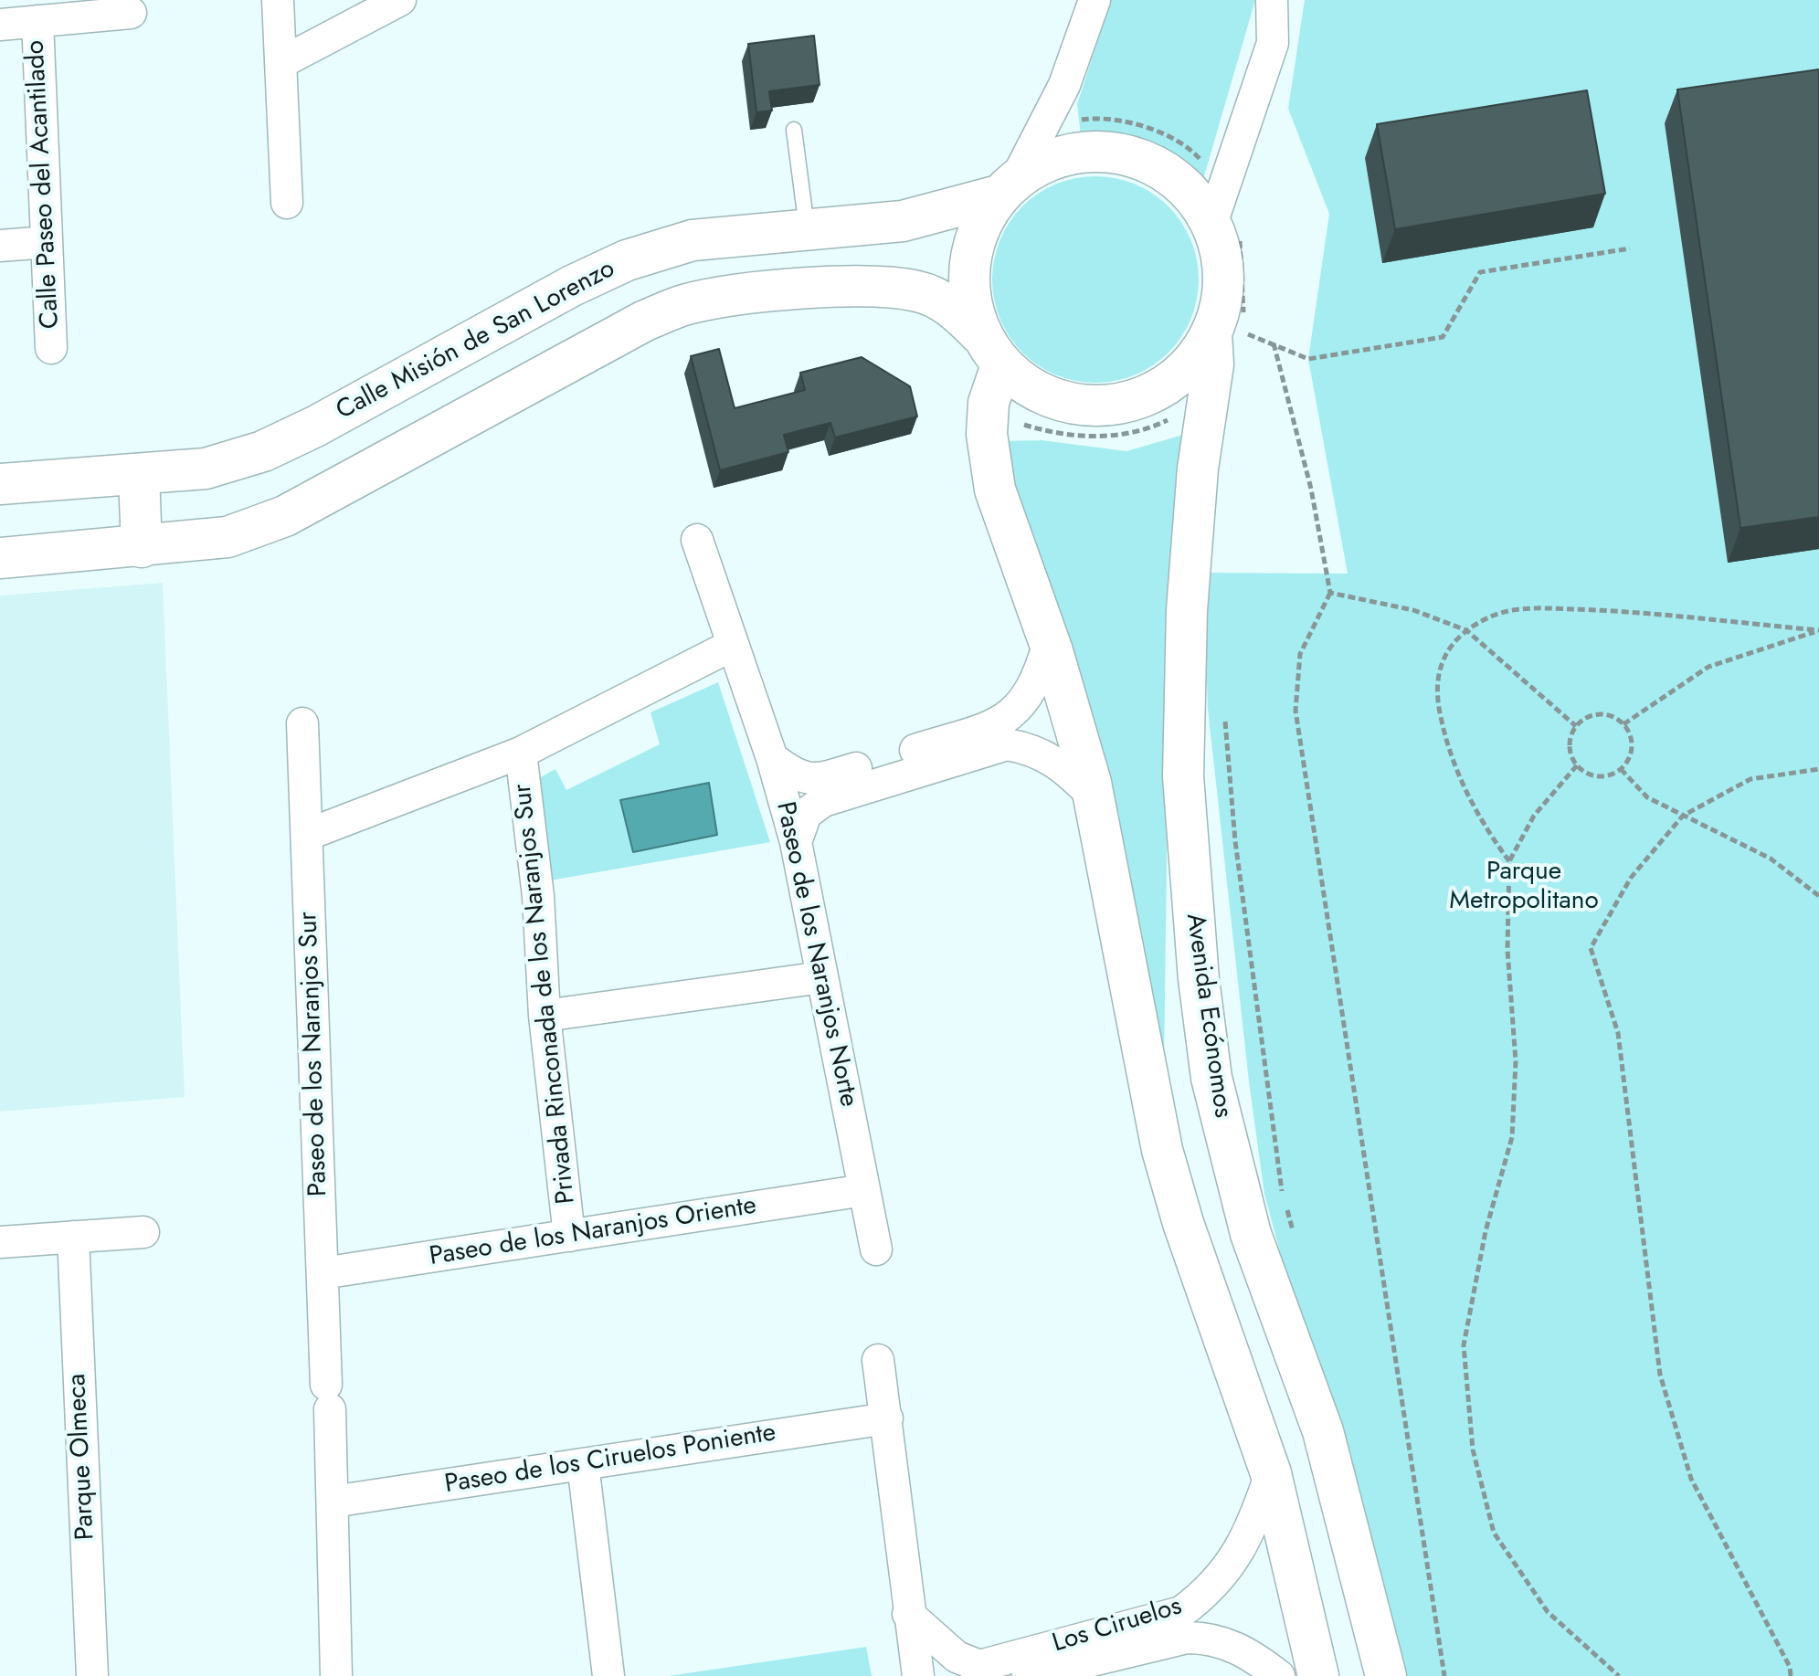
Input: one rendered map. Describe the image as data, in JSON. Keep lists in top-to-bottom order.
{
  "streets": {
    "street": [
      "Calle Paseo del Acantilado",
      "Calle Misión de San Lorenzo",
      "Paseo de los Naranjos Norte",
      "Privada Rinconada de los Naranjos Sur",
      "Avenida Ecónomos",
      "Paseo de los Naranjos Sur",
      "Paseo de los Naranjos Oriente",
      "Parque Olmeca",
      "Paseo de los Ciruelos Poniente",
      "Los Ciruelos"
    ]
  },
  "crossings": [
    ["Calle Misión de San Lorenzo", "Avenida Ecónomos"],
    ["Paseo de los Naranjos Norte", "Paseo de los Naranjos Oriente"],
    ["Privada Rinconada de los Naranjos Sur", "Paseo de los Naranjos Oriente"],
    ["Paseo de los Naranjos Sur", "Paseo de los Naranjos Oriente"],
    ["Paseo de los Naranjos Sur", "Paseo de los Ciruelos Poniente"]
  ],
  "parks": ["Parque Metropolitano"]
}
